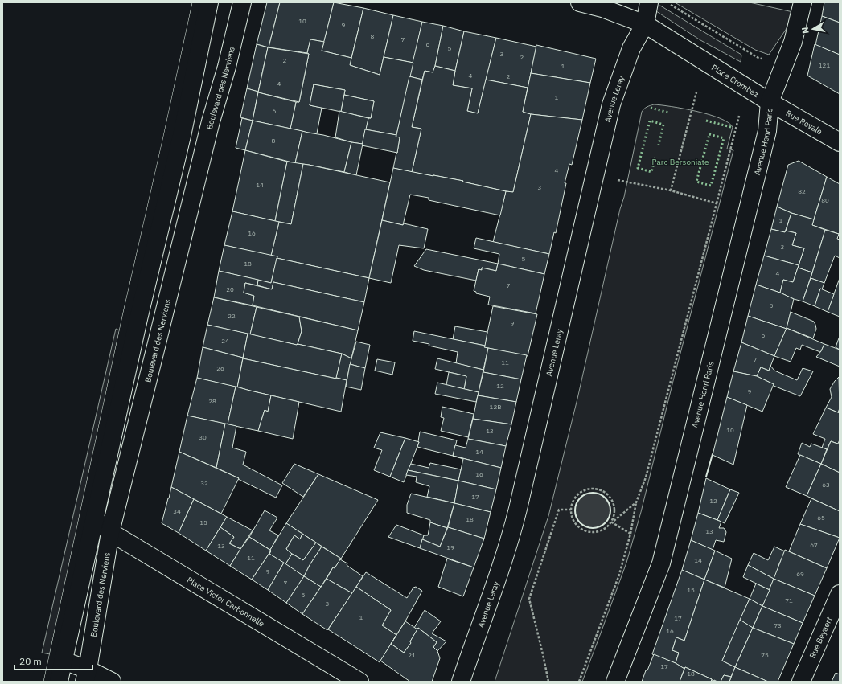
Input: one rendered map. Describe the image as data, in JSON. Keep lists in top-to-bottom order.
{
  "streets": {
    "street": [
      "Place Crombez",
      "Boulevard des Nerviens",
      "Avenue Leray",
      "Rue Royale",
      "Avenue Henri Paris",
      "Place Victor Carbonnelle",
      "Rue Beyaert"
    ]
  },
  "crossings": [
    ["Place Crombez", "Avenue Leray"],
    ["Place Crombez", "Rue Royale"],
    ["Place Crombez", "Avenue Henri Paris"],
    ["Boulevard des Nerviens", "Place Victor Carbonnelle"],
    ["Rue Royale", "Avenue Henri Paris"]
  ],
  "parks": ["Parc Bersoniate"],
  "house_numbers": [
    "10",
    "9",
    "8",
    "7",
    "6",
    "5",
    "3",
    "2",
    "2",
    "121",
    "1",
    "4",
    "2",
    "4",
    "1",
    "6",
    "8",
    "4",
    "14",
    "3",
    "82",
    "80",
    "1",
    "16",
    "3",
    "5",
    "18",
    "4",
    "7",
    "20",
    "5",
    "22",
    "9",
    "6",
    "24",
    "7",
    "11",
    "26",
    "12",
    "9",
    "28",
    "12B",
    "10",
    "13",
    "30",
    "14",
    "16",
    "32",
    "63",
    "17",
    "12",
    "34",
    "65",
    "18",
    "15",
    "13",
    "67",
    "13",
    "19",
    "11",
    "14",
    "9",
    "69",
    "7",
    "15",
    "5",
    "71",
    "3",
    "1",
    "17",
    "73",
    "16",
    "21",
    "75",
    "17",
    "18"
  ],
  "scale_bar": "20 m",
  "north": "left"
}
